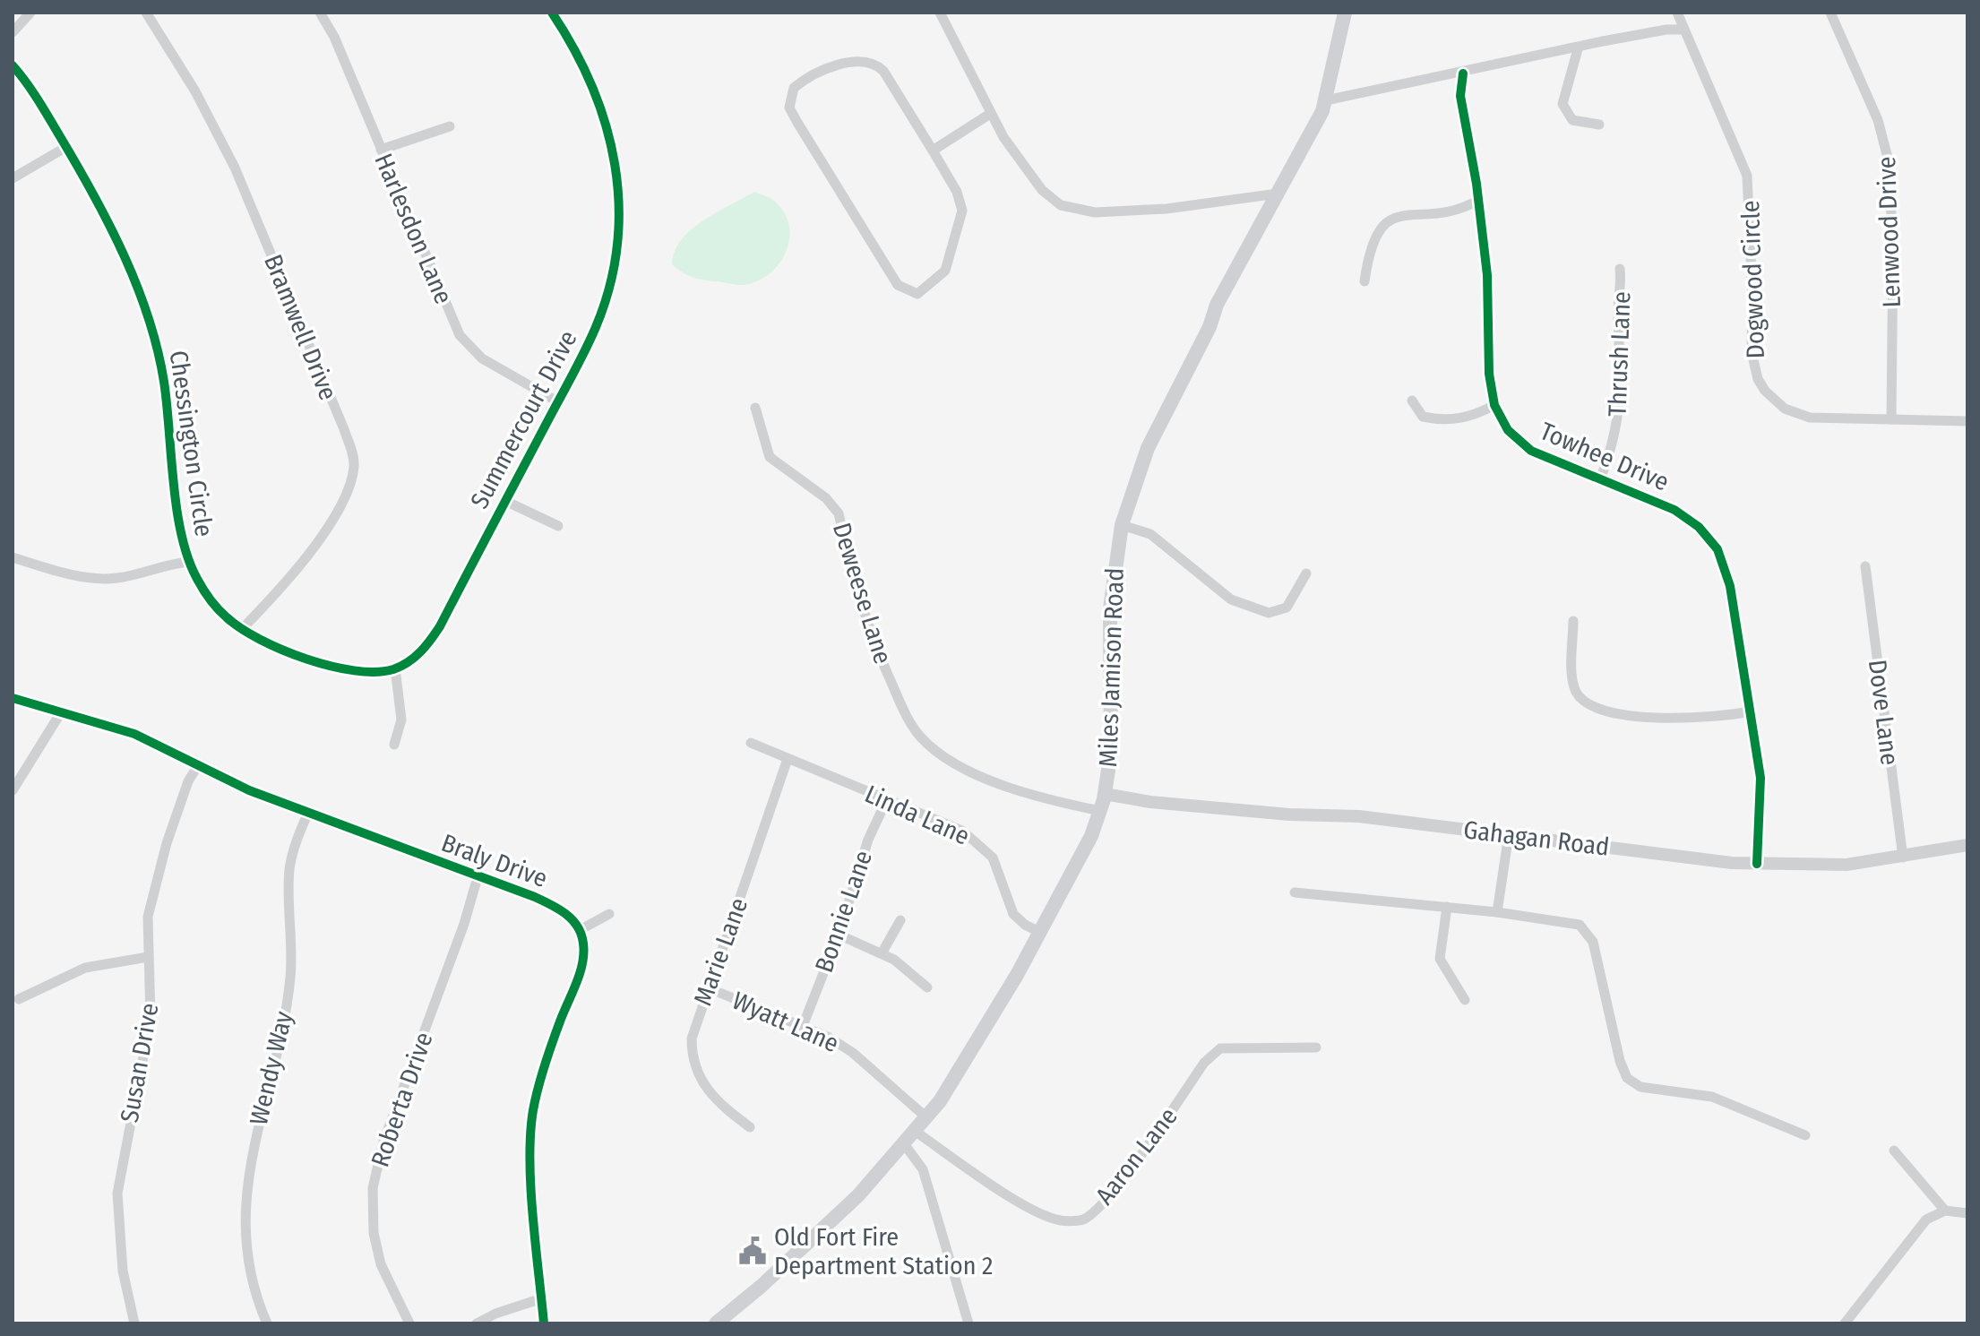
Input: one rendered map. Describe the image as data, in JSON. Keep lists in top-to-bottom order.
{
  "streets": {
    "main road": ["Miles Jamison Road"],
    "street": [
      "Harlesdon Lane",
      "Lenwood Drive",
      "Dogwood Circle",
      "Bramwell Drive",
      "Thrush Lane",
      "Summercourt Drive",
      "Chessington Circle",
      "Towhee Drive",
      "Deweese Lane",
      "Dove Lane",
      "Linda Lane",
      "Gahagan Road",
      "Braly Drive",
      "Bonnie Lane",
      "Marie Lane",
      "Wyatt Lane",
      "Susan Drive",
      "Wendy Way",
      "Roberta Drive",
      "Aaron Lane"
    ]
  },
  "crossings": [
    ["Harlesdon Lane", "Summercourt Drive"],
    ["Lenwood Drive", "Dogwood Circle"],
    ["Bramwell Drive", "Chessington Circle"],
    ["Thrush Lane", "Towhee Drive"],
    ["Towhee Drive", "Gahagan Road"],
    ["Deweese Lane", "Miles Jamison Road"],
    ["Miles Jamison Road", "Linda Lane"],
    ["Miles Jamison Road", "Gahagan Road"],
    ["Miles Jamison Road", "Wyatt Lane"],
    ["Miles Jamison Road", "Aaron Lane"],
    ["Dove Lane", "Gahagan Road"],
    ["Linda Lane", "Bonnie Lane"],
    ["Linda Lane", "Marie Lane"],
    ["Braly Drive", "Susan Drive"],
    ["Braly Drive", "Wendy Way"],
    ["Braly Drive", "Roberta Drive"],
    ["Bonnie Lane", "Wyatt Lane"],
    ["Marie Lane", "Wyatt Lane"]
  ],
  "places": {
    "public building": ["Old Fort Fire Department Station 2"]
  }
}
